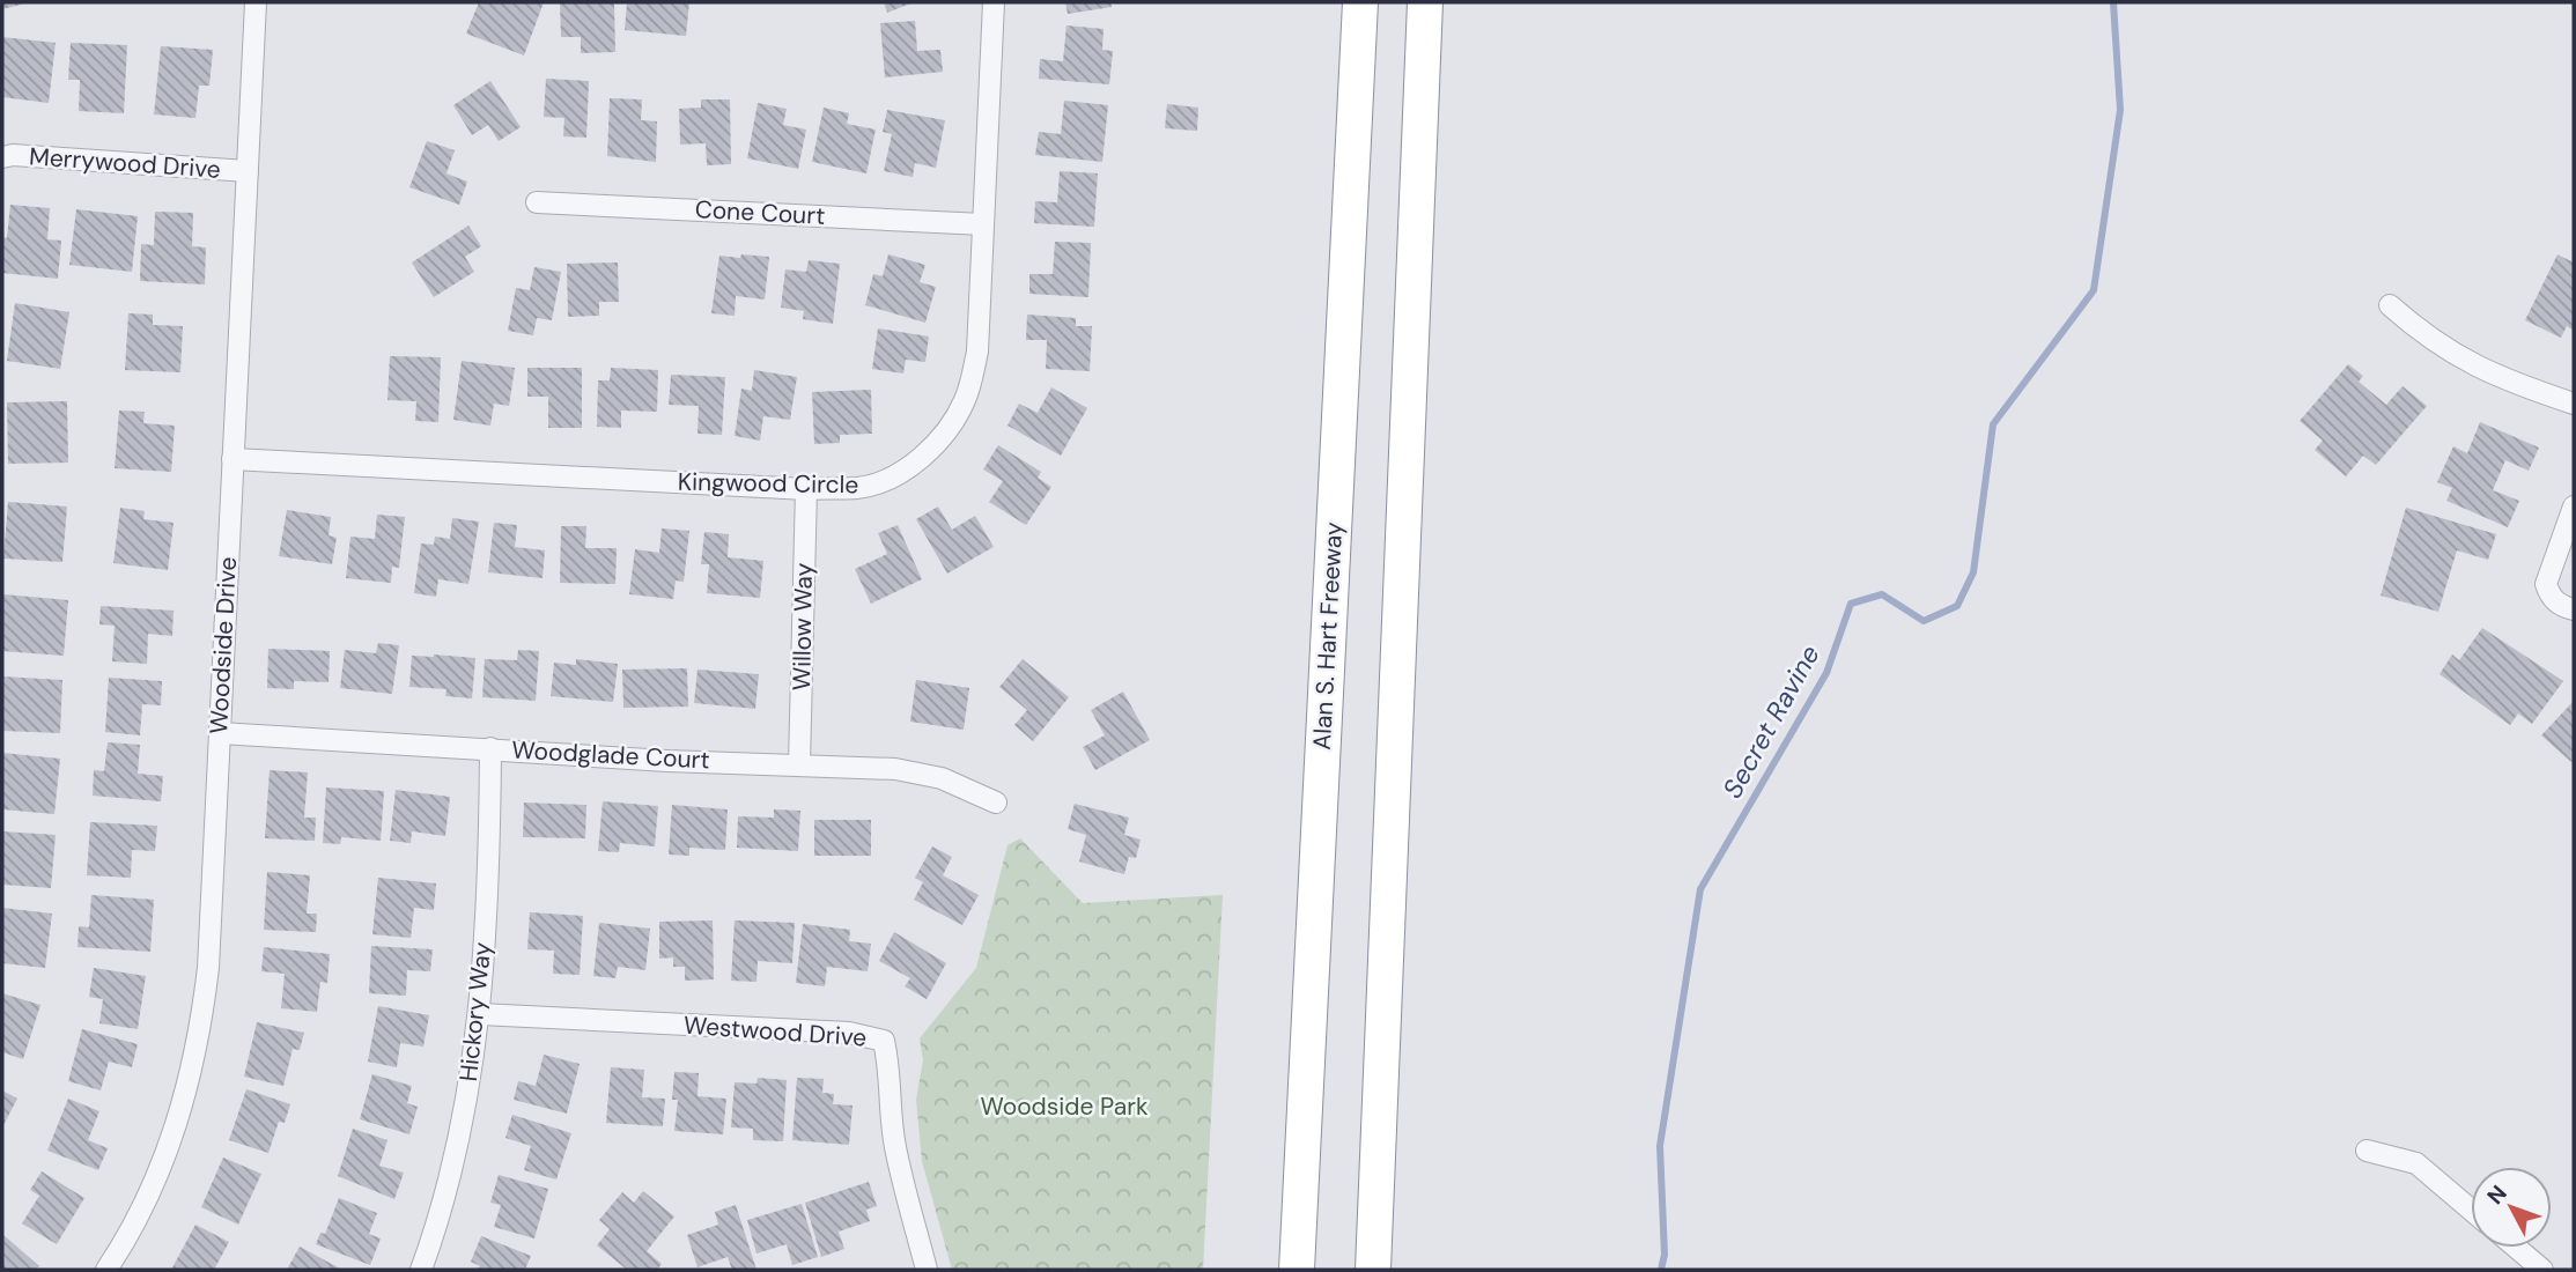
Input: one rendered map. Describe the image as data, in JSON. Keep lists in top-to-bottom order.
{
  "streets": {
    "highway": ["Alan S. Hart Freeway"],
    "street": [
      "Merrywood Drive",
      "Cone Court",
      "Kingwood Circle",
      "Willow Way",
      "Woodside Drive",
      "Woodglade Court",
      "Hickory Way",
      "Westwood Drive"
    ]
  },
  "crossings": [
    ["Merrywood Drive", "Woodside Drive"],
    ["Cone Court", "Kingwood Circle"],
    ["Kingwood Circle", "Willow Way"],
    ["Kingwood Circle", "Woodside Drive"],
    ["Willow Way", "Woodglade Court"],
    ["Woodside Drive", "Woodglade Court"],
    ["Woodglade Court", "Hickory Way"],
    ["Hickory Way", "Westwood Drive"]
  ],
  "water": ["Secret Ravine"],
  "parks": ["Woodside Park"],
  "north": "top left"
}
